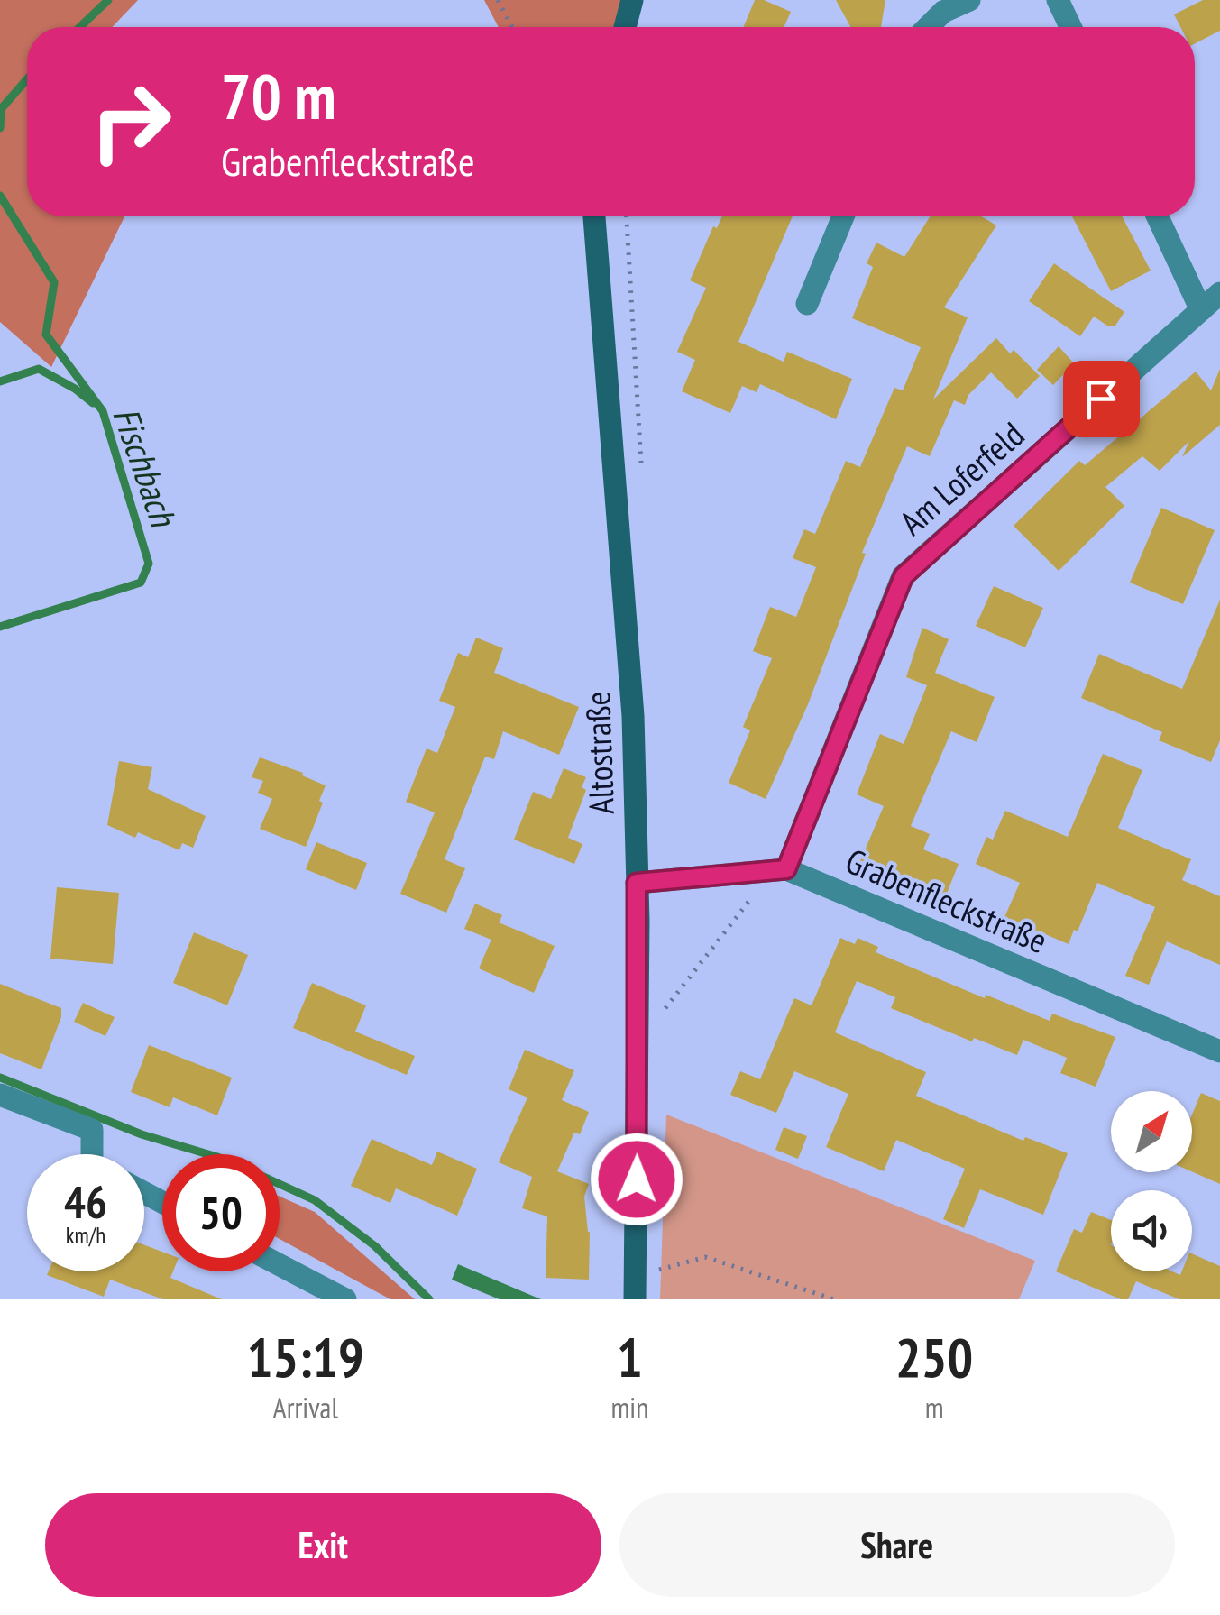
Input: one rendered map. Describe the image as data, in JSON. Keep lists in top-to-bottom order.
{
  "streets": {
    "main road": ["Altostraße"],
    "street": ["Am Loferfeld", "Grabenfleckstraße"]
  },
  "crossings": [
    ["Am Loferfeld", "Grabenfleckstraße"],
    ["Altostraße", "Grabenfleckstraße"]
  ],
  "water": ["Fischbach"],
  "north": "top right",
  "page": {
    "turn": ["70 m", "Grabenfleckstraße"],
    "speed": "46 km/h",
    "limit": "50",
    "eta": [
      "15:19",
      "Arrival",
      "1",
      "min",
      "250",
      "m"
    ],
    "buttons": ["Exit", "Share"]
  }
}
